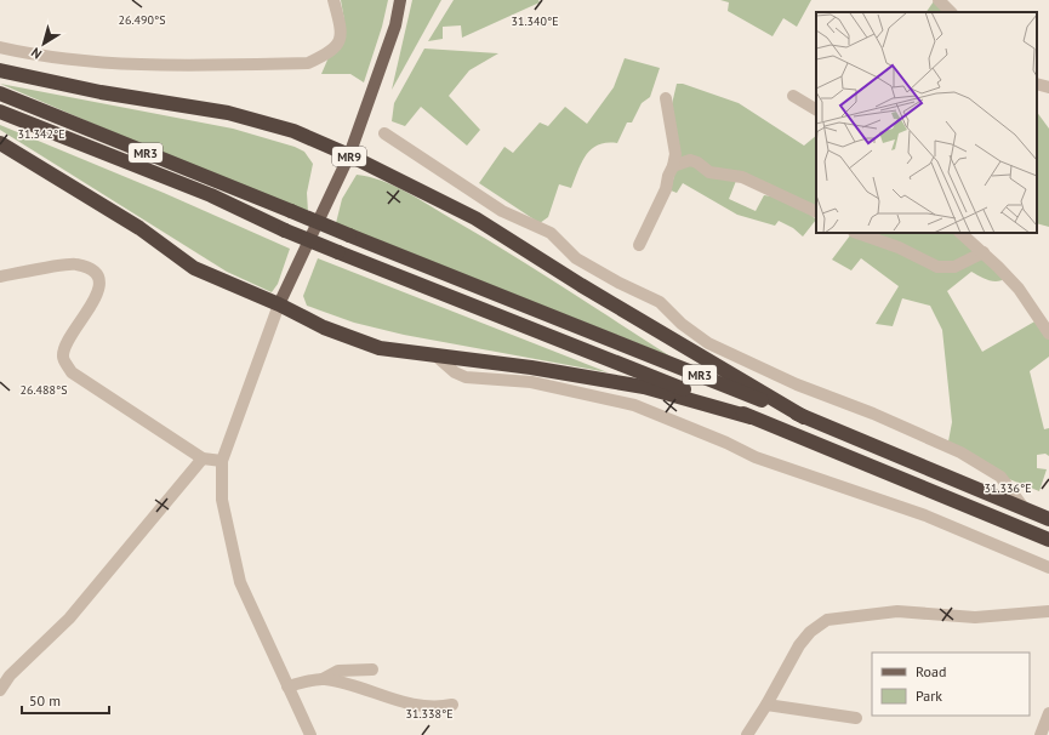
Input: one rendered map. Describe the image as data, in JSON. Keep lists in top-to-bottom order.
{
  "streets": {
    "highway": ["MR3"],
    "main road": ["MR9"]
  },
  "legend": ["Road", "Park"],
  "scale_bar": "50 m",
  "north": "bottom left",
  "coordinates": [
    "26.490°S",
    "31.340°E",
    "31.342°E",
    "26.488°S",
    "31.336°E",
    "31.338°E"
  ]
}
